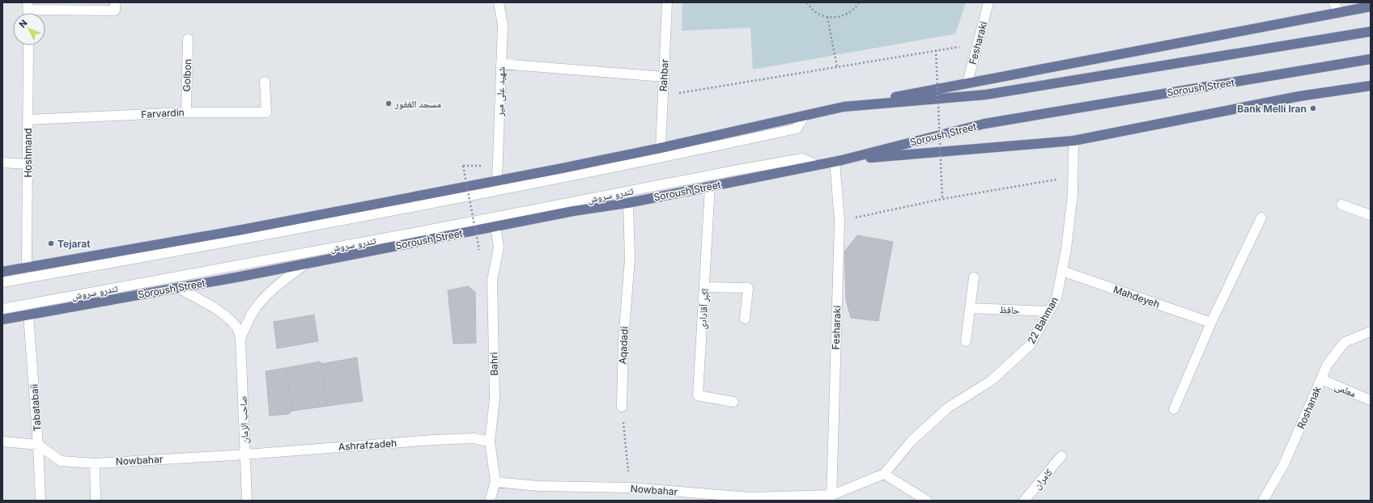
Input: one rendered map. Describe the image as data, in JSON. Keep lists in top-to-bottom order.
{
  "streets": {
    "main road": ["Soroush Street"],
    "street": [
      "Fesharaki",
      "Golbon",
      "Rahbar",
      "شهید علی میر",
      "Farvardin",
      "Hoshmand",
      "تندرو سروش",
      "Mahdeyeh",
      "اکبر آقادادی",
      "حافظ",
      "22 Bahman",
      "Aqadadi",
      "Bahri",
      "معلمی",
      "Tabatabaii",
      "Roshanak",
      "صاحب الزمان",
      "Ashrafzadeh",
      "Nowbahar",
      "کامران"
    ]
  },
  "crossings": [
    ["Fesharaki", "Soroush Street"],
    ["Fesharaki", "Nowbahar"],
    ["Golbon", "Farvardin"],
    ["Soroush Street", "تندرو سروش"],
    ["Soroush Street", "اکبر آقادادی"],
    ["Soroush Street", "Aqadadi"],
    ["Soroush Street", "Bahri"],
    ["Soroush Street", "Tabatabaii"],
    ["Soroush Street", "صاحب الزمان"],
    ["Farvardin", "Hoshmand"],
    ["Mahdeyeh", "22 Bahman"],
    ["حافظ", "22 Bahman"],
    ["Bahri", "Ashrafzadeh"],
    ["Bahri", "Nowbahar"],
    ["معلمی", "Roshanak"],
    ["Tabatabaii", "Nowbahar"],
    ["صاحب الزمان", "Ashrafzadeh"],
    ["صاحب الزمان", "Nowbahar"],
    ["Ashrafzadeh", "Nowbahar"]
  ],
  "places": ["مسجد الغفور", "Bank Melli Iran", "Tejarat"],
  "north": "top left"
}
